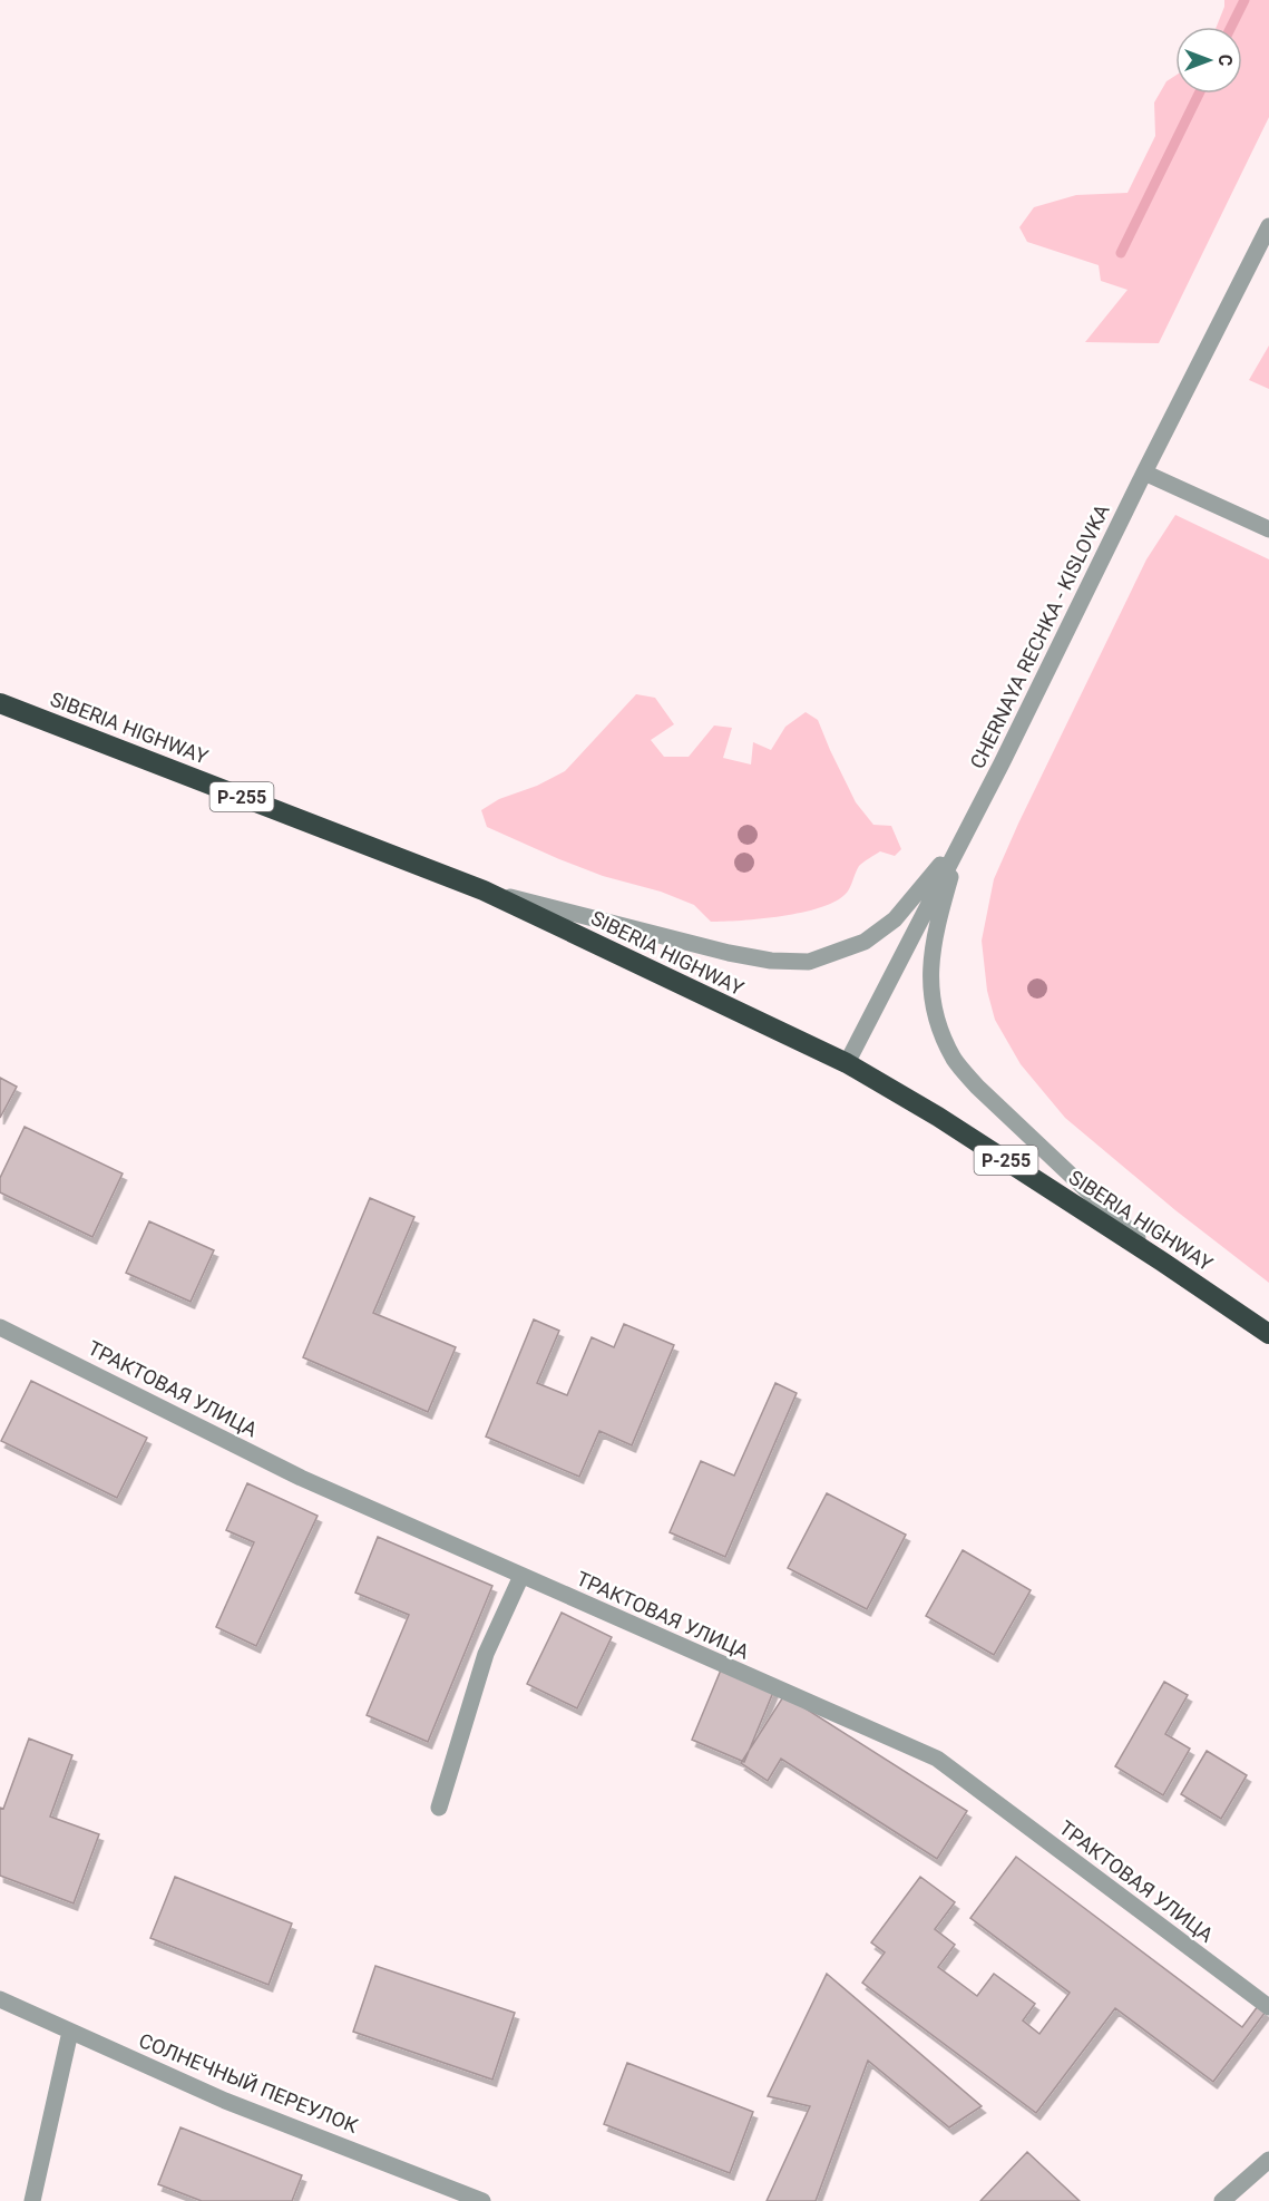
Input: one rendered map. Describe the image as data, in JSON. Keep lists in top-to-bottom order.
{
  "streets": {
    "highway": ["SIBERIA HIGHWAY", "Р-255"],
    "street": ["CHERNAYA RECHKA - KISLOVKA", "ТРАКТОВАЯ УЛИЦА", "СОЛНЕЧНЫЙ ПЕРЕУЛОК"]
  },
  "crossings": [
    ["CHERNAYA RECHKA - KISLOVKA", "SIBERIA HIGHWAY"]
  ],
  "north": "right"
}
